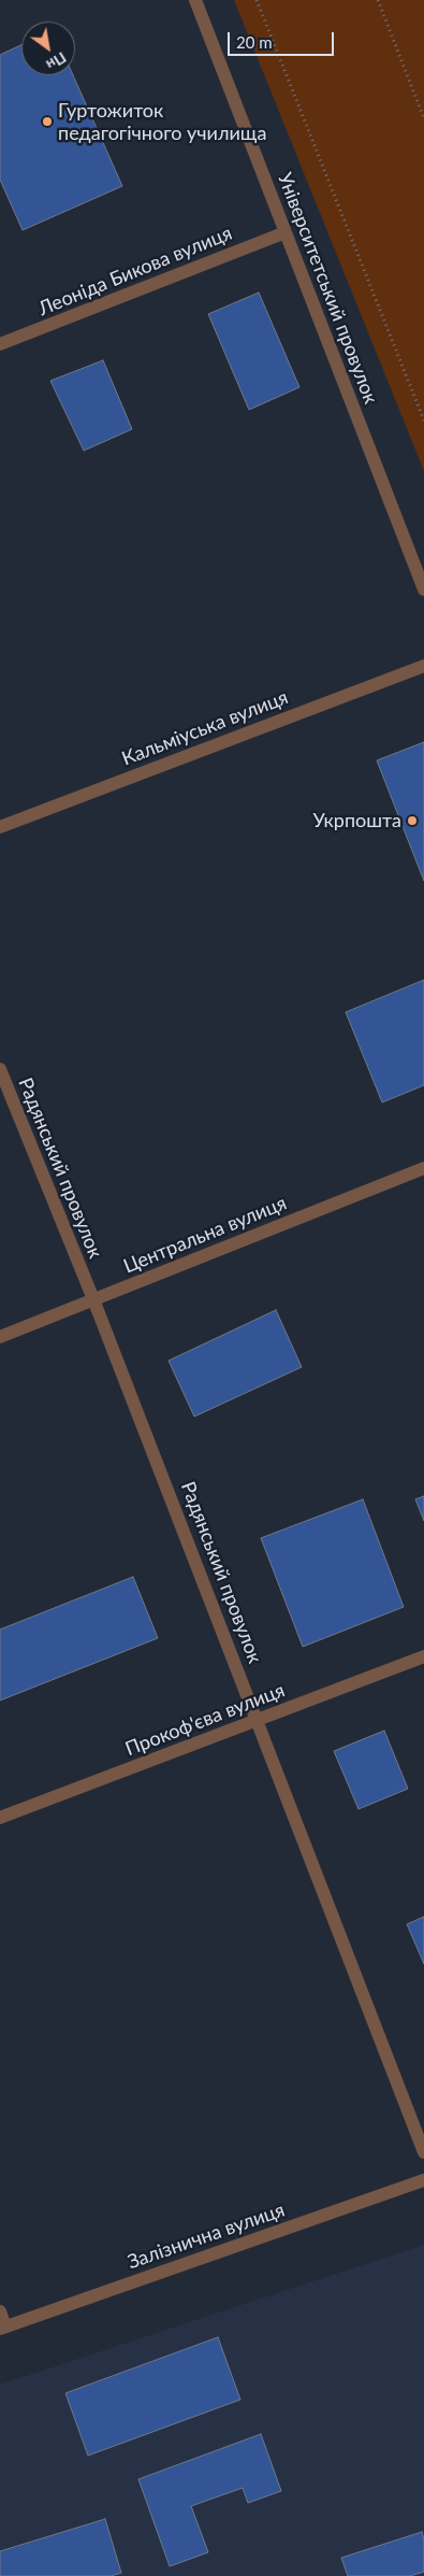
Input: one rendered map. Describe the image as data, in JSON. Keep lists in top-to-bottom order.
{
  "streets": {
    "street": [
      "Леоніда Бикова вулиця",
      "Університетський провулок",
      "Кальміуська вулиця",
      "Радянський провулок",
      "Центральна вулиця",
      "Прокоф'єва вулиця",
      "Залізнична вулиця"
    ]
  },
  "crossings": [
    ["Леоніда Бикова вулиця", "Університетський провулок"],
    ["Радянський провулок", "Центральна вулиця"],
    ["Радянський провулок", "Прокоф'єва вулиця"]
  ],
  "places": ["Гуртожиток педагогічного училища", "Укрпошта"],
  "scale_bar": "20 m",
  "north": "bottom right"
}
